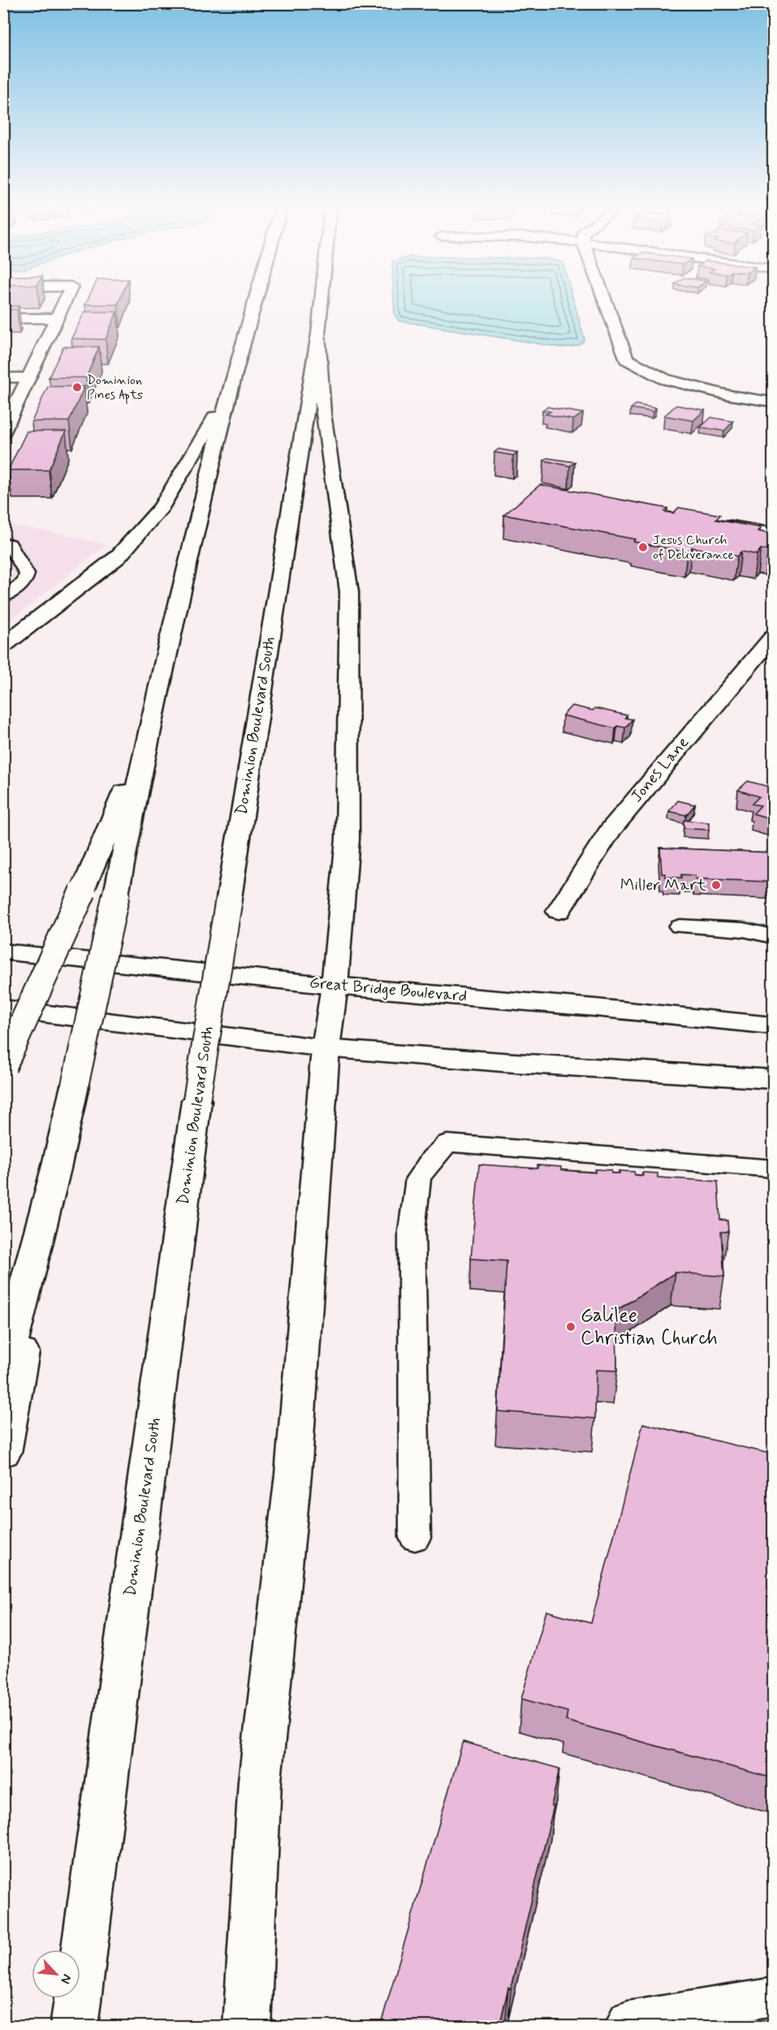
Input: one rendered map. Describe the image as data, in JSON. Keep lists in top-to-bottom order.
{
  "streets": {
    "main road": ["Dominion Boulevard South", "Jones Lane", "Great Bridge Boulevard"]
  },
  "places": [
    "Dominion Pines Apts",
    "Jesus Church of Deliverance",
    "Miller Mart",
    "Galilee Christian Church"
  ],
  "north": "bottom right"
}
